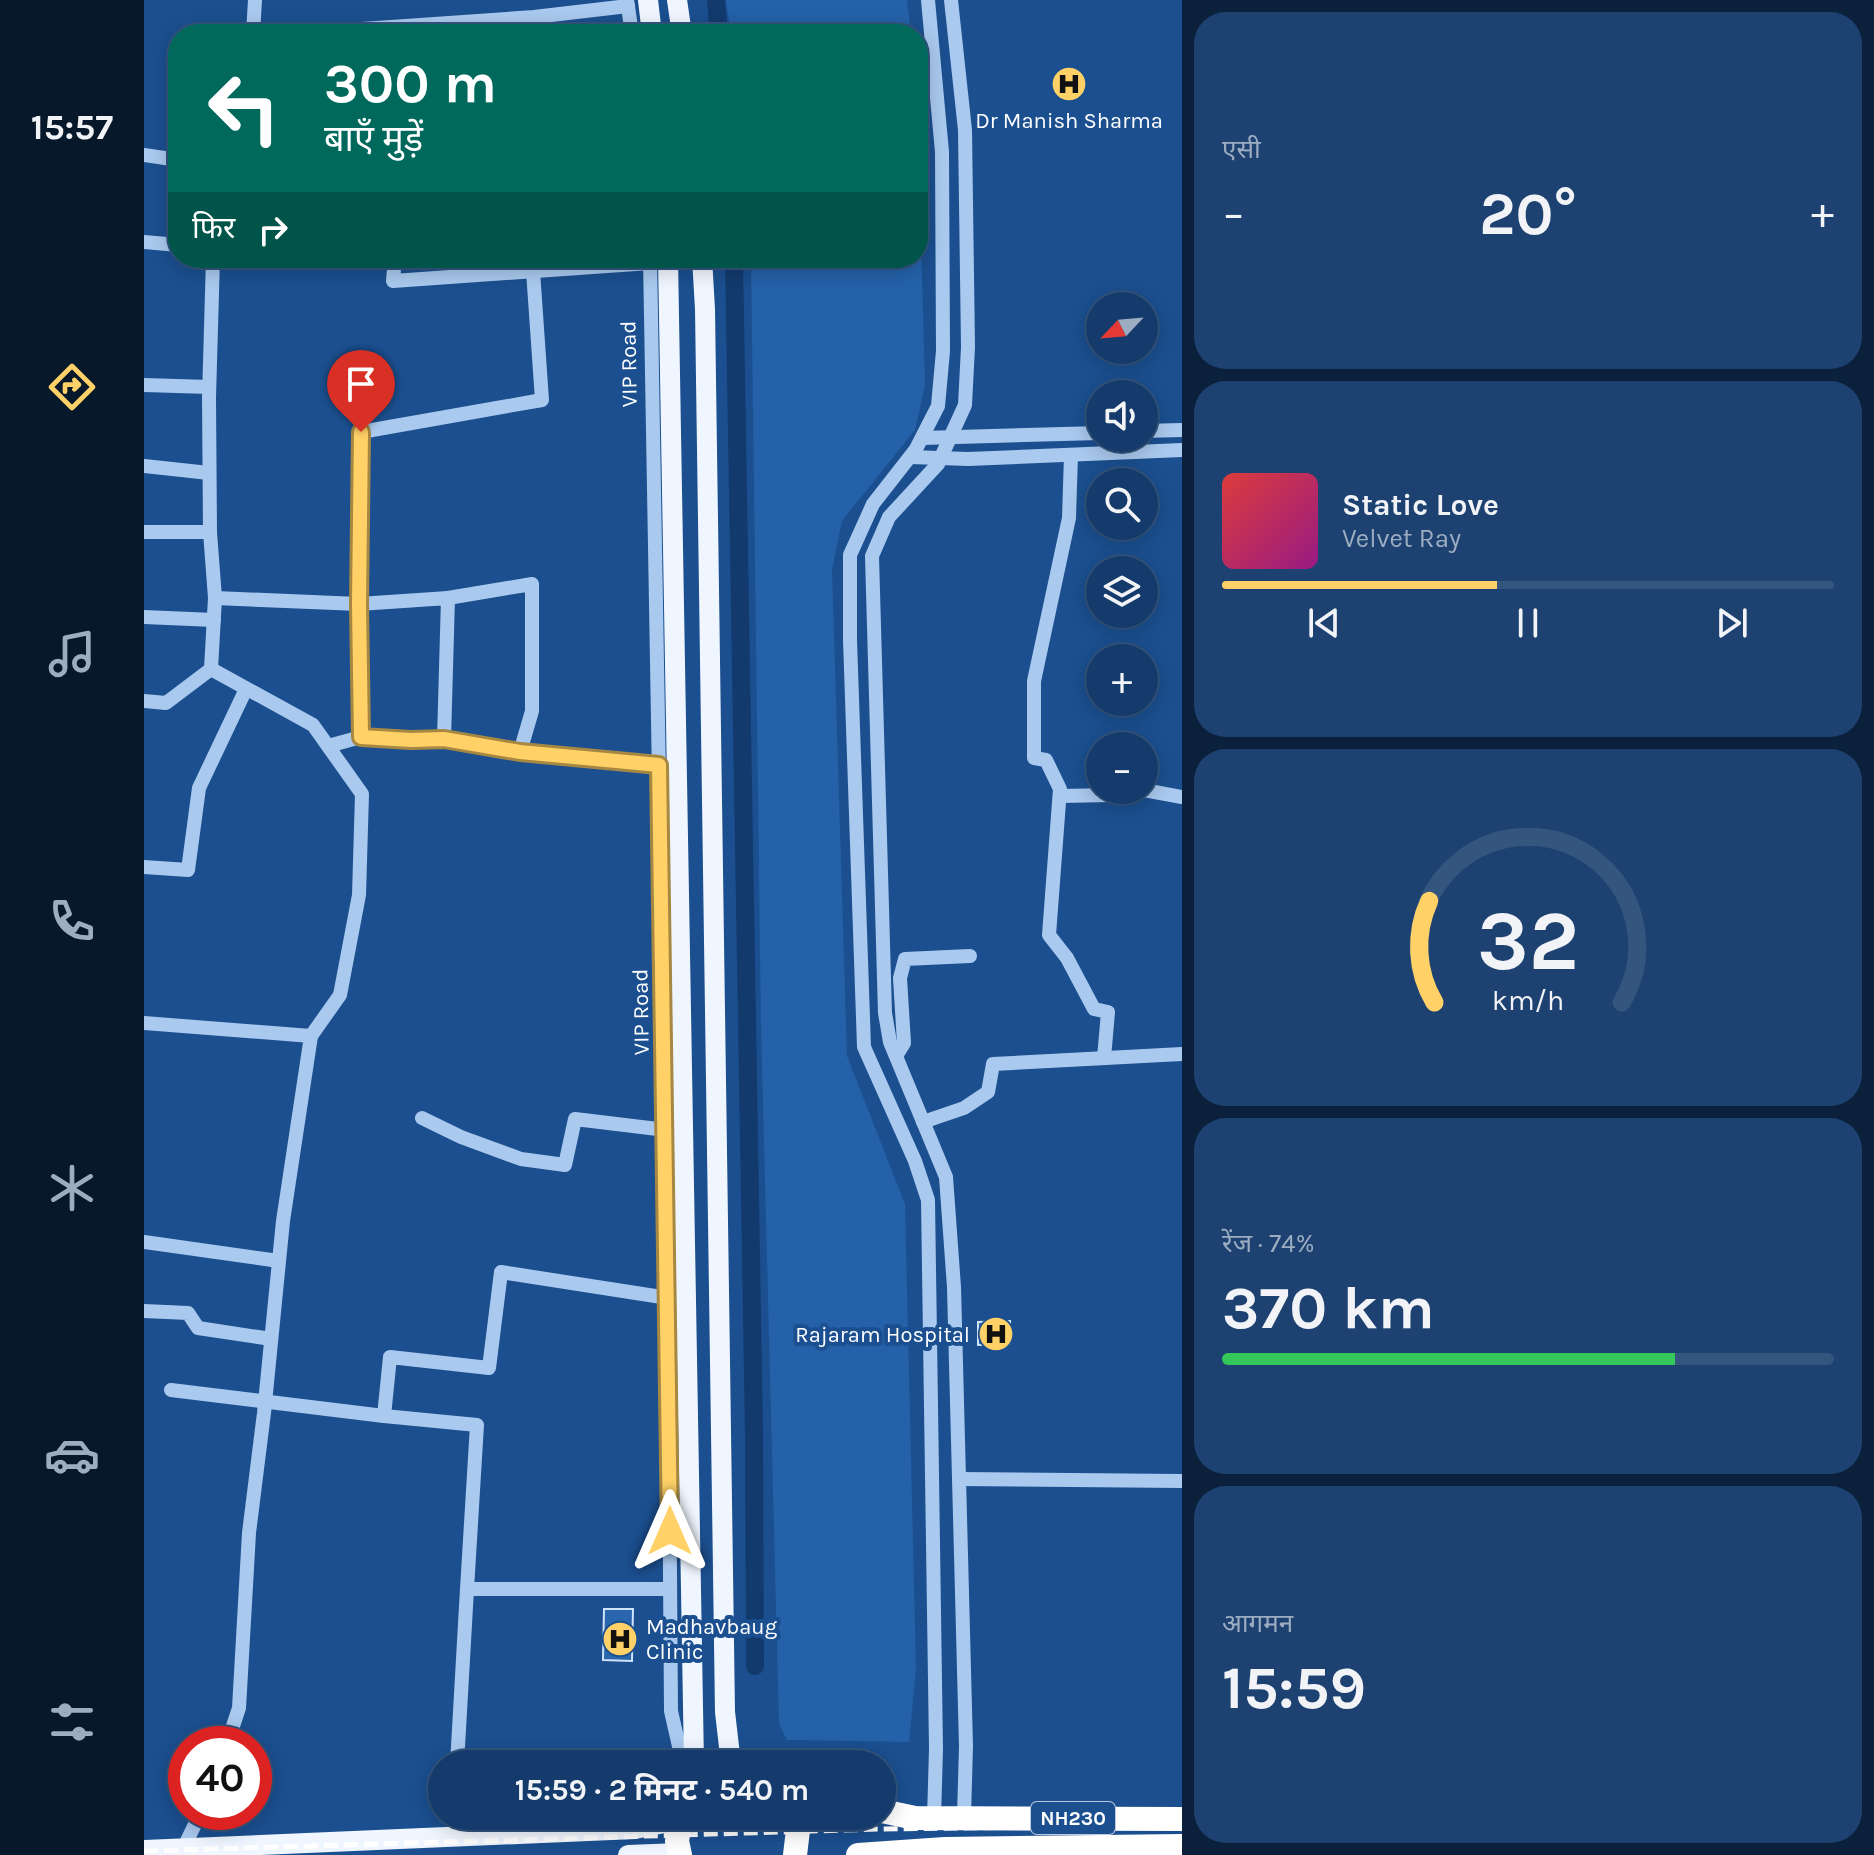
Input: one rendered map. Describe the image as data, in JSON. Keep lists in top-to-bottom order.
{
  "streets": {
    "highway": ["NH230"],
    "main road": ["VIP Road"]
  },
  "places": {
    "hospital": ["Dr Manish Sharma", "Rajaram Hospital", "Madhavbaug Clinic"]
  },
  "north": "bottom left",
  "page": {
    "tabs": "15:57",
    "tile": [
      "एसी",
      ["रेंज · 74%", "370 km"],
      ["आगमन", "15:59"]
    ],
    "turn": ["300 m", "बाएँ मुड़ें"],
    "heat": ["−", "20°", "+"],
    "then": "फिर",
    "map_buttons": ["+", "−"],
    "song": ["Static Love", "Velvet Ray"],
    "limit": "40",
    "trip": "15:59 · 2 मिनट · 540 m",
    "gauge": ["32", "km/h"]
  }
}
